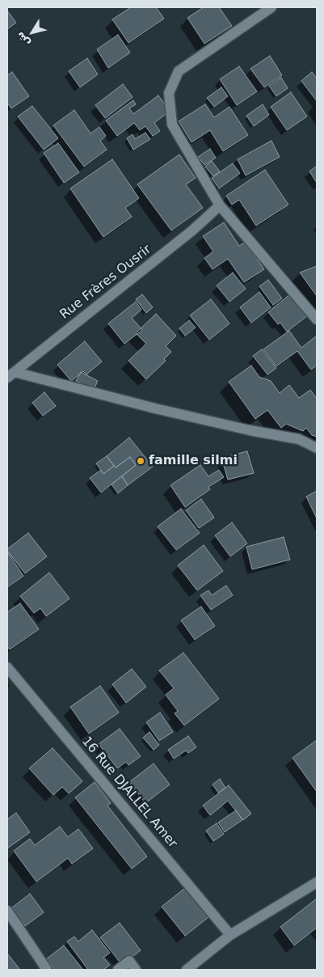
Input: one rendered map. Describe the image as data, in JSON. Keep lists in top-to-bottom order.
{
  "streets": {
    "street": ["Rue Frères Ousrir", "16 Rue DJALLEL Amer"]
  },
  "places": ["famille silmi"],
  "north": "bottom left"
}
